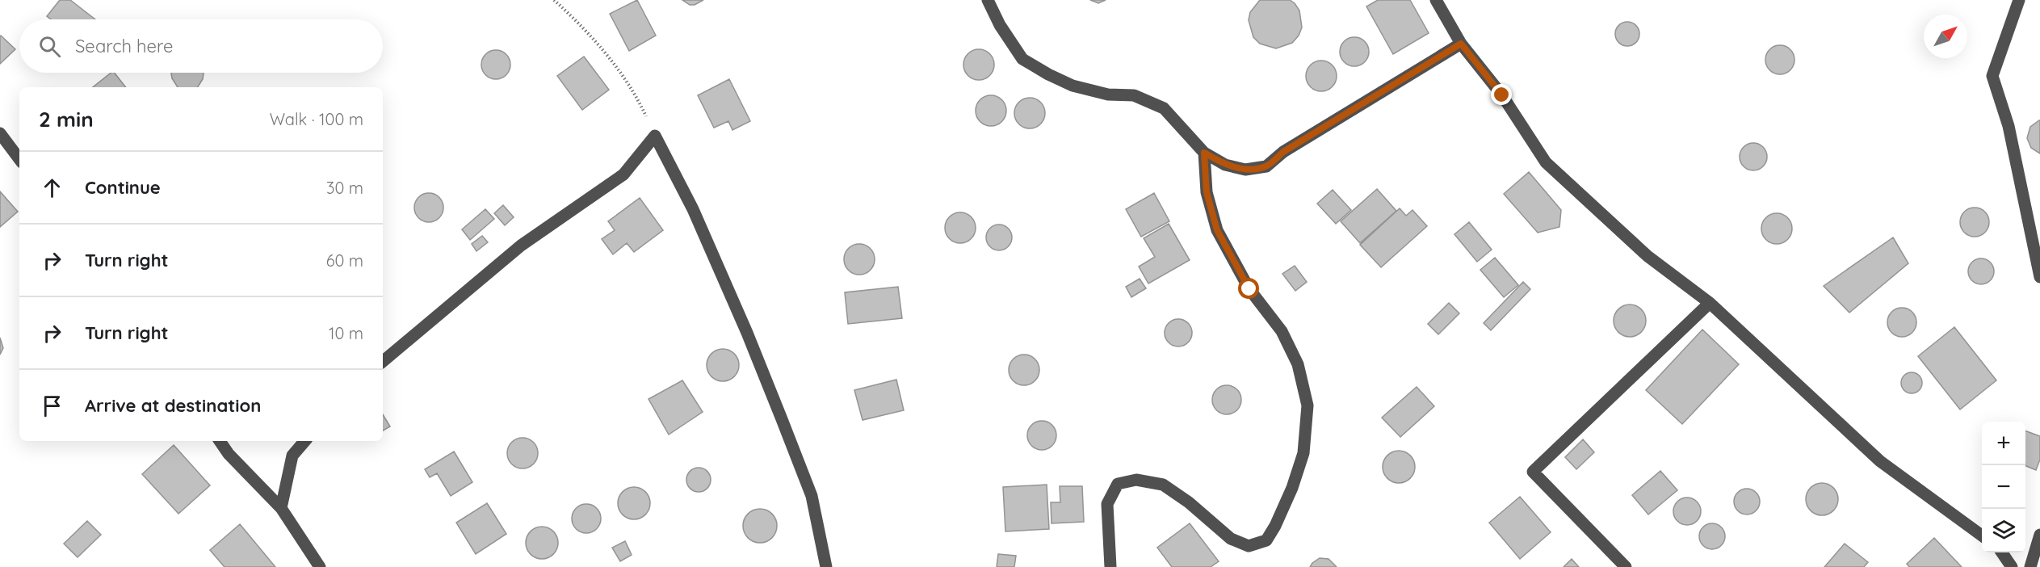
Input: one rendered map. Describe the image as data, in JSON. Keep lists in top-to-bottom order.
{
  "north": "top right",
  "page": {
    "search": "Search here",
    "heading": ["2 min", "Walk · 100 m"],
    "list": [
      ["Continue", "30 m"],
      ["Turn right", "60 m"],
      ["Turn right", "10 m"],
      "Arrive at destination"
    ],
    "map_buttons": ["+", "−"]
  }
}
